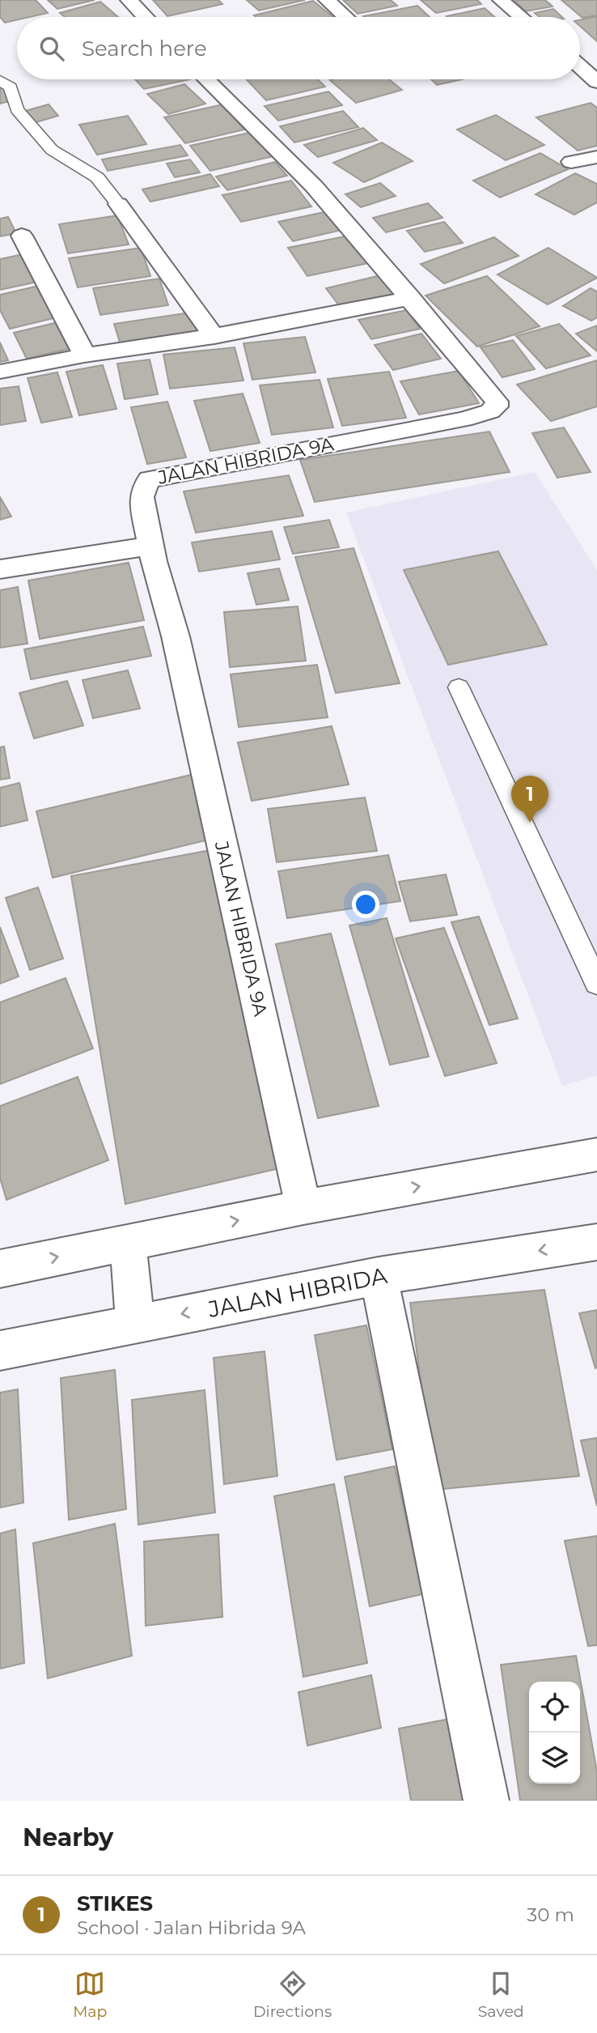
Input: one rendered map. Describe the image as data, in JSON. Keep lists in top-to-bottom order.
{
  "streets": {
    "street": ["JALAN HIBRIDA 9A", "JALAN HIBRIDA"]
  },
  "page": {
    "search": "Search here",
    "pins": "1",
    "heading": "Nearby",
    "list": [
      {
        "mark": "1",
        "name": "STIKES",
        "note": "School · Jalan Hibrida 9A",
        "value": "30 m"
      }
    ],
    "nav": ["Map", "Directions", "Saved"]
  }
}
